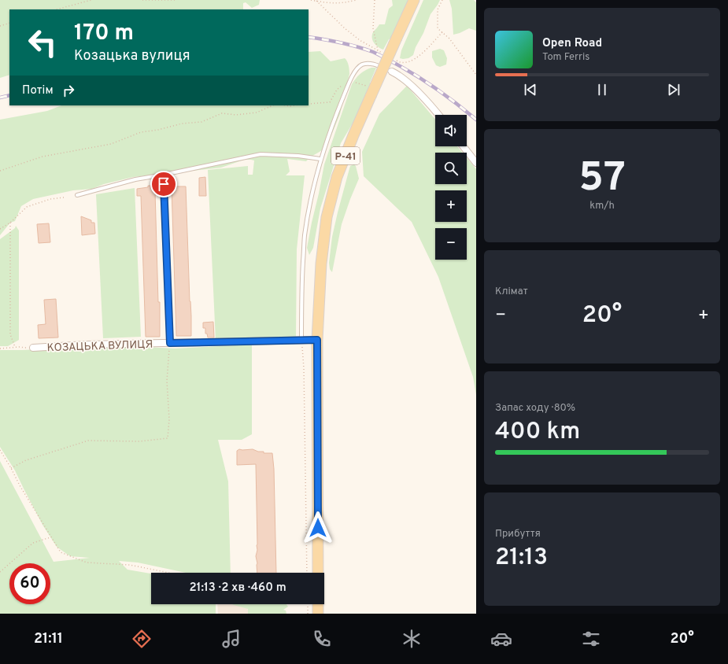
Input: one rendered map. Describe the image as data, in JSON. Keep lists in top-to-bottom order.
{
  "streets": {
    "main road": ["Р-41"],
    "street": ["КОЗАЦЬКА ВУЛИЦЯ"]
  },
  "crossings": [
    ["Р-41", "КОЗАЦЬКА ВУЛИЦЯ"]
  ],
  "page": {
    "turn": ["170 m", "Козацька вулиця"],
    "song": ["Open Road", "Tom Ferris"],
    "then": "Потім",
    "map_buttons": ["+", "−"],
    "tile": [
      ["57", "km/h"],
      "Клімат",
      ["Запас ходу · 80%", "400 km"],
      ["Прибуття", "21:13"]
    ],
    "heat": ["−", "20°", "+"],
    "limit": "60",
    "trip": "21:13 · 2 хв · 460 m",
    "tabs": ["21:11", "20°"]
  }
}
